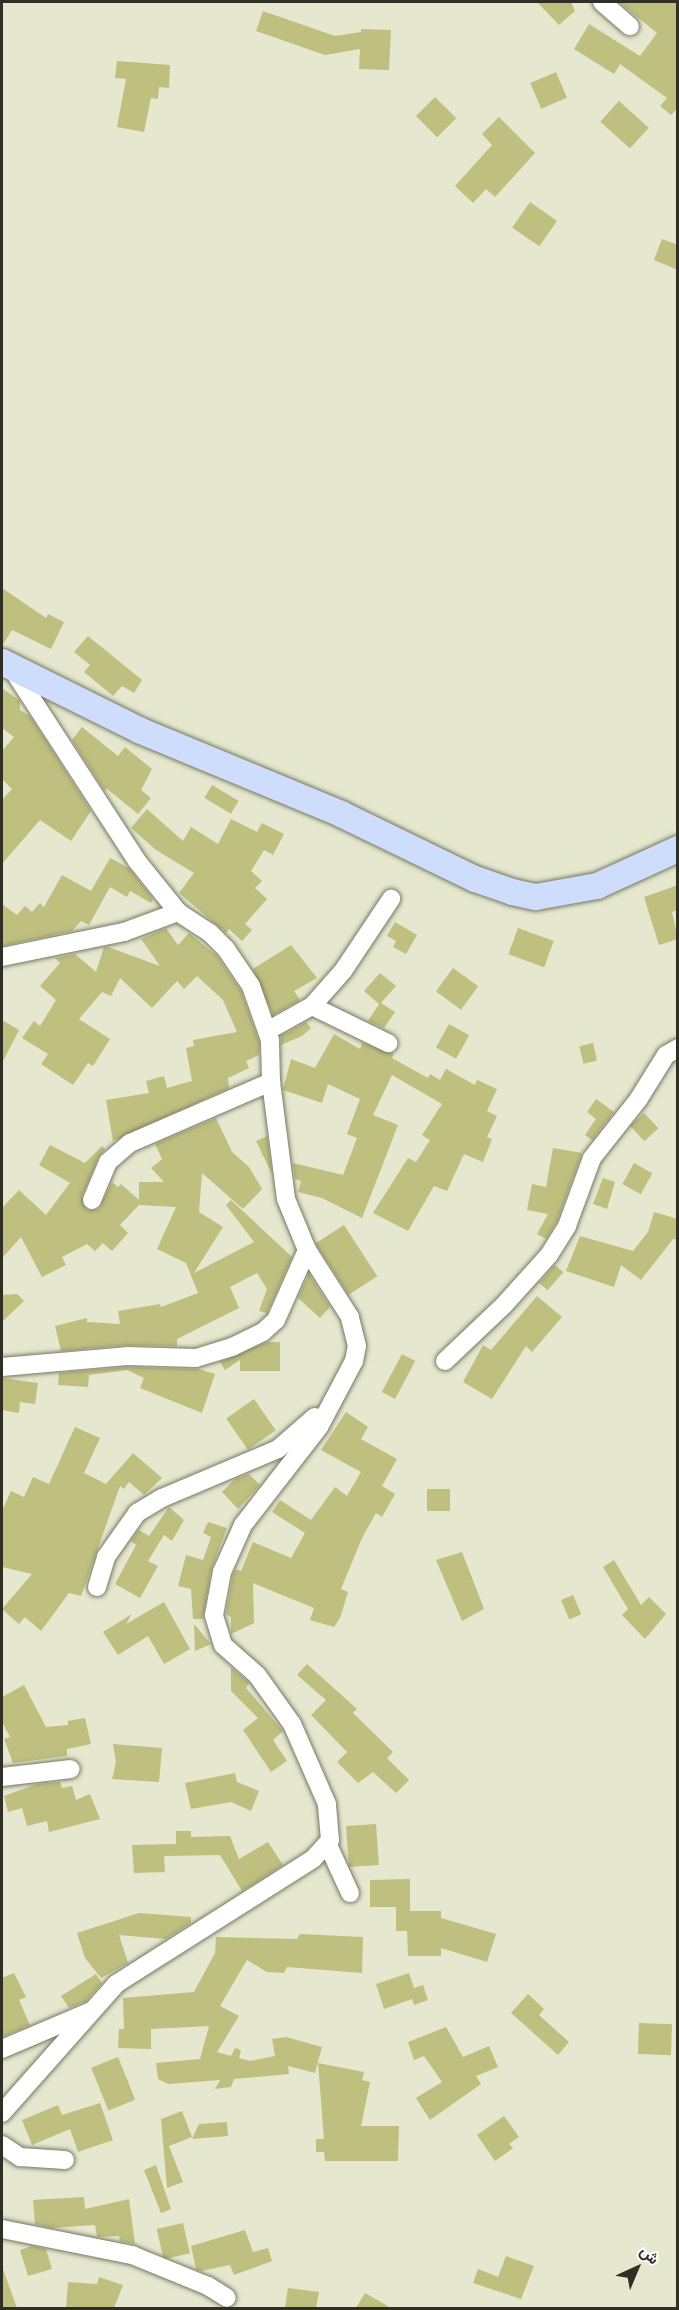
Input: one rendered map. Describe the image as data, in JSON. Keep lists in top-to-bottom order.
{
  "north": "top right"
}
